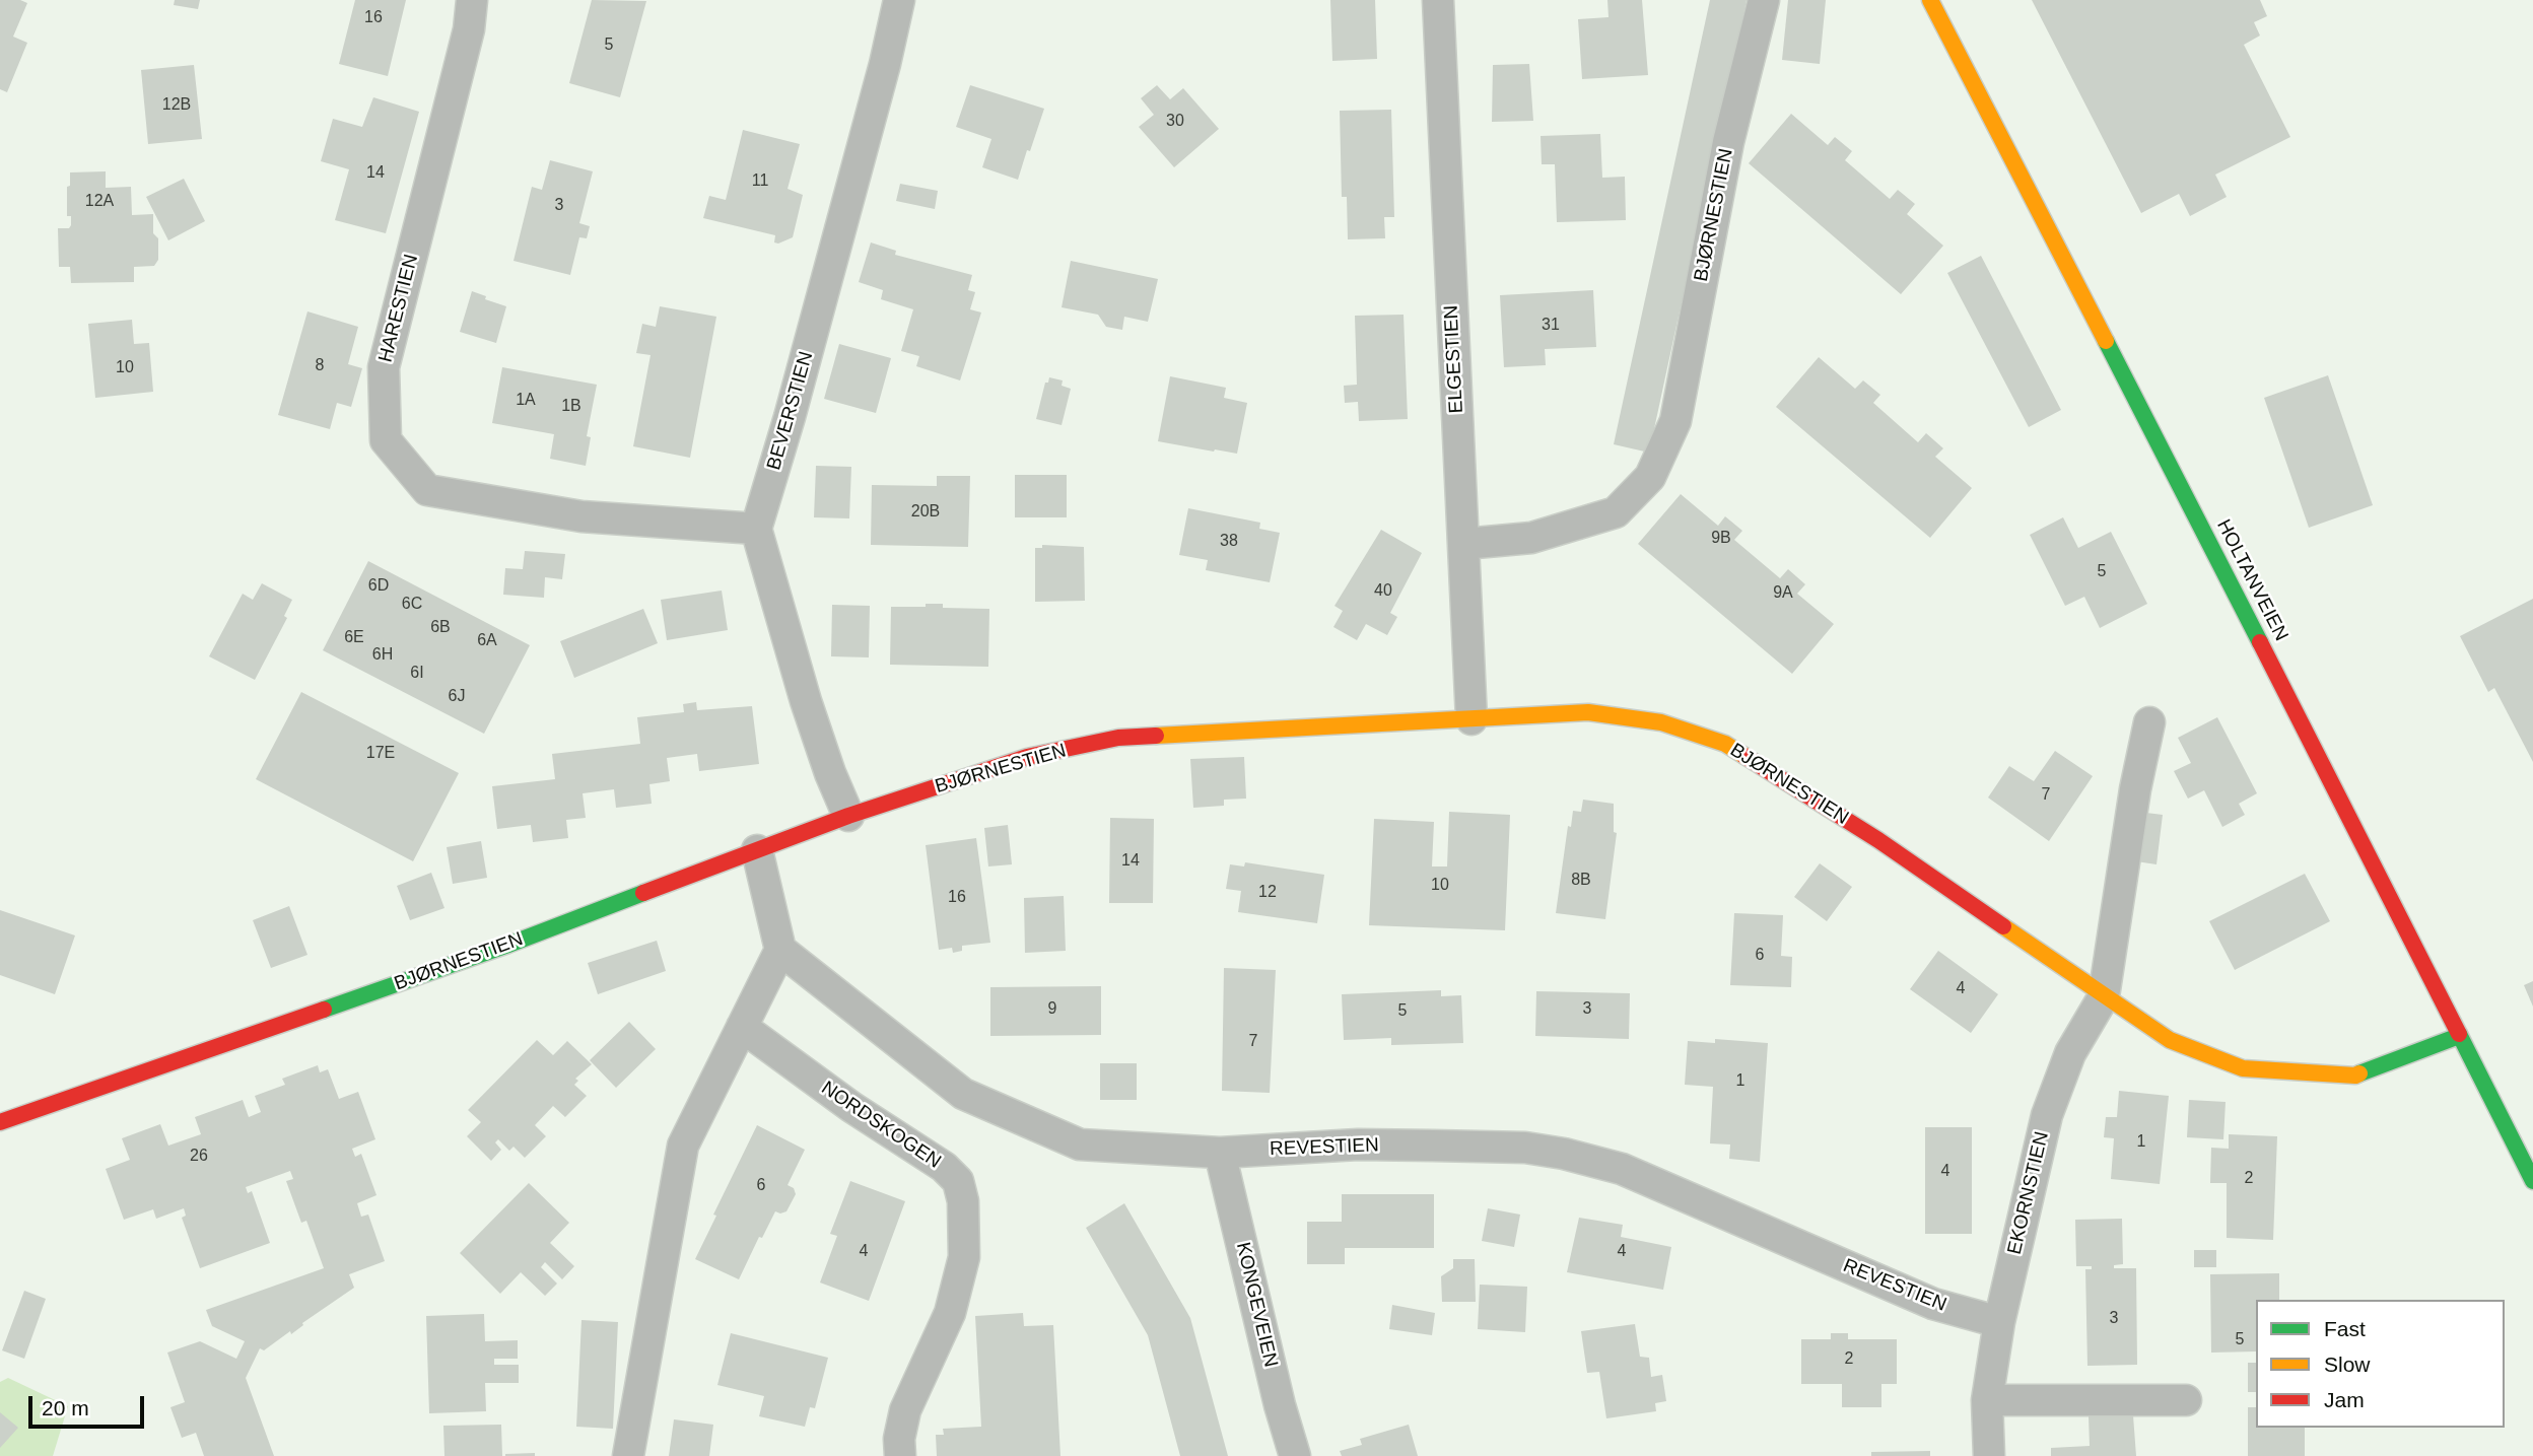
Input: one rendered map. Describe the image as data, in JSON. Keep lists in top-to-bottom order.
{
  "streets": {
    "street": [
      "BJØRNESTIEN",
      "HARESTIEN",
      "ELGESTIEN",
      "BEVERSTIEN",
      "HOLTANVEIEN",
      "NORDSKOGEN",
      "REVESTIEN",
      "EKORNSTIEN",
      "KONGEVEIEN"
    ]
  },
  "crossings": [
    ["BJØRNESTIEN", "ELGESTIEN"],
    ["BJØRNESTIEN", "HOLTANVEIEN"],
    ["BJØRNESTIEN", "EKORNSTIEN"],
    ["HARESTIEN", "BEVERSTIEN"],
    ["REVESTIEN", "EKORNSTIEN"],
    ["REVESTIEN", "KONGEVEIEN"]
  ],
  "house_numbers": [
    "16",
    "5",
    "12B",
    "30",
    "14",
    "11",
    "12A",
    "3",
    "31",
    "8",
    "10",
    "1A",
    "1B",
    "20B",
    "9B",
    "38",
    "5",
    "6D",
    "40",
    "9A",
    "6C",
    "6B",
    "6E",
    "6A",
    "6H",
    "6I",
    "6J",
    "17E",
    "7",
    "14",
    "8B",
    "10",
    "12",
    "16",
    "6",
    "4",
    "9",
    "3",
    "5",
    "7",
    "1",
    "1",
    "26",
    "4",
    "2",
    "6",
    "4",
    "4",
    "3",
    "5",
    "2"
  ],
  "legend": ["Fast", "Slow", "Jam"],
  "scale_bar": "20 m"
}
